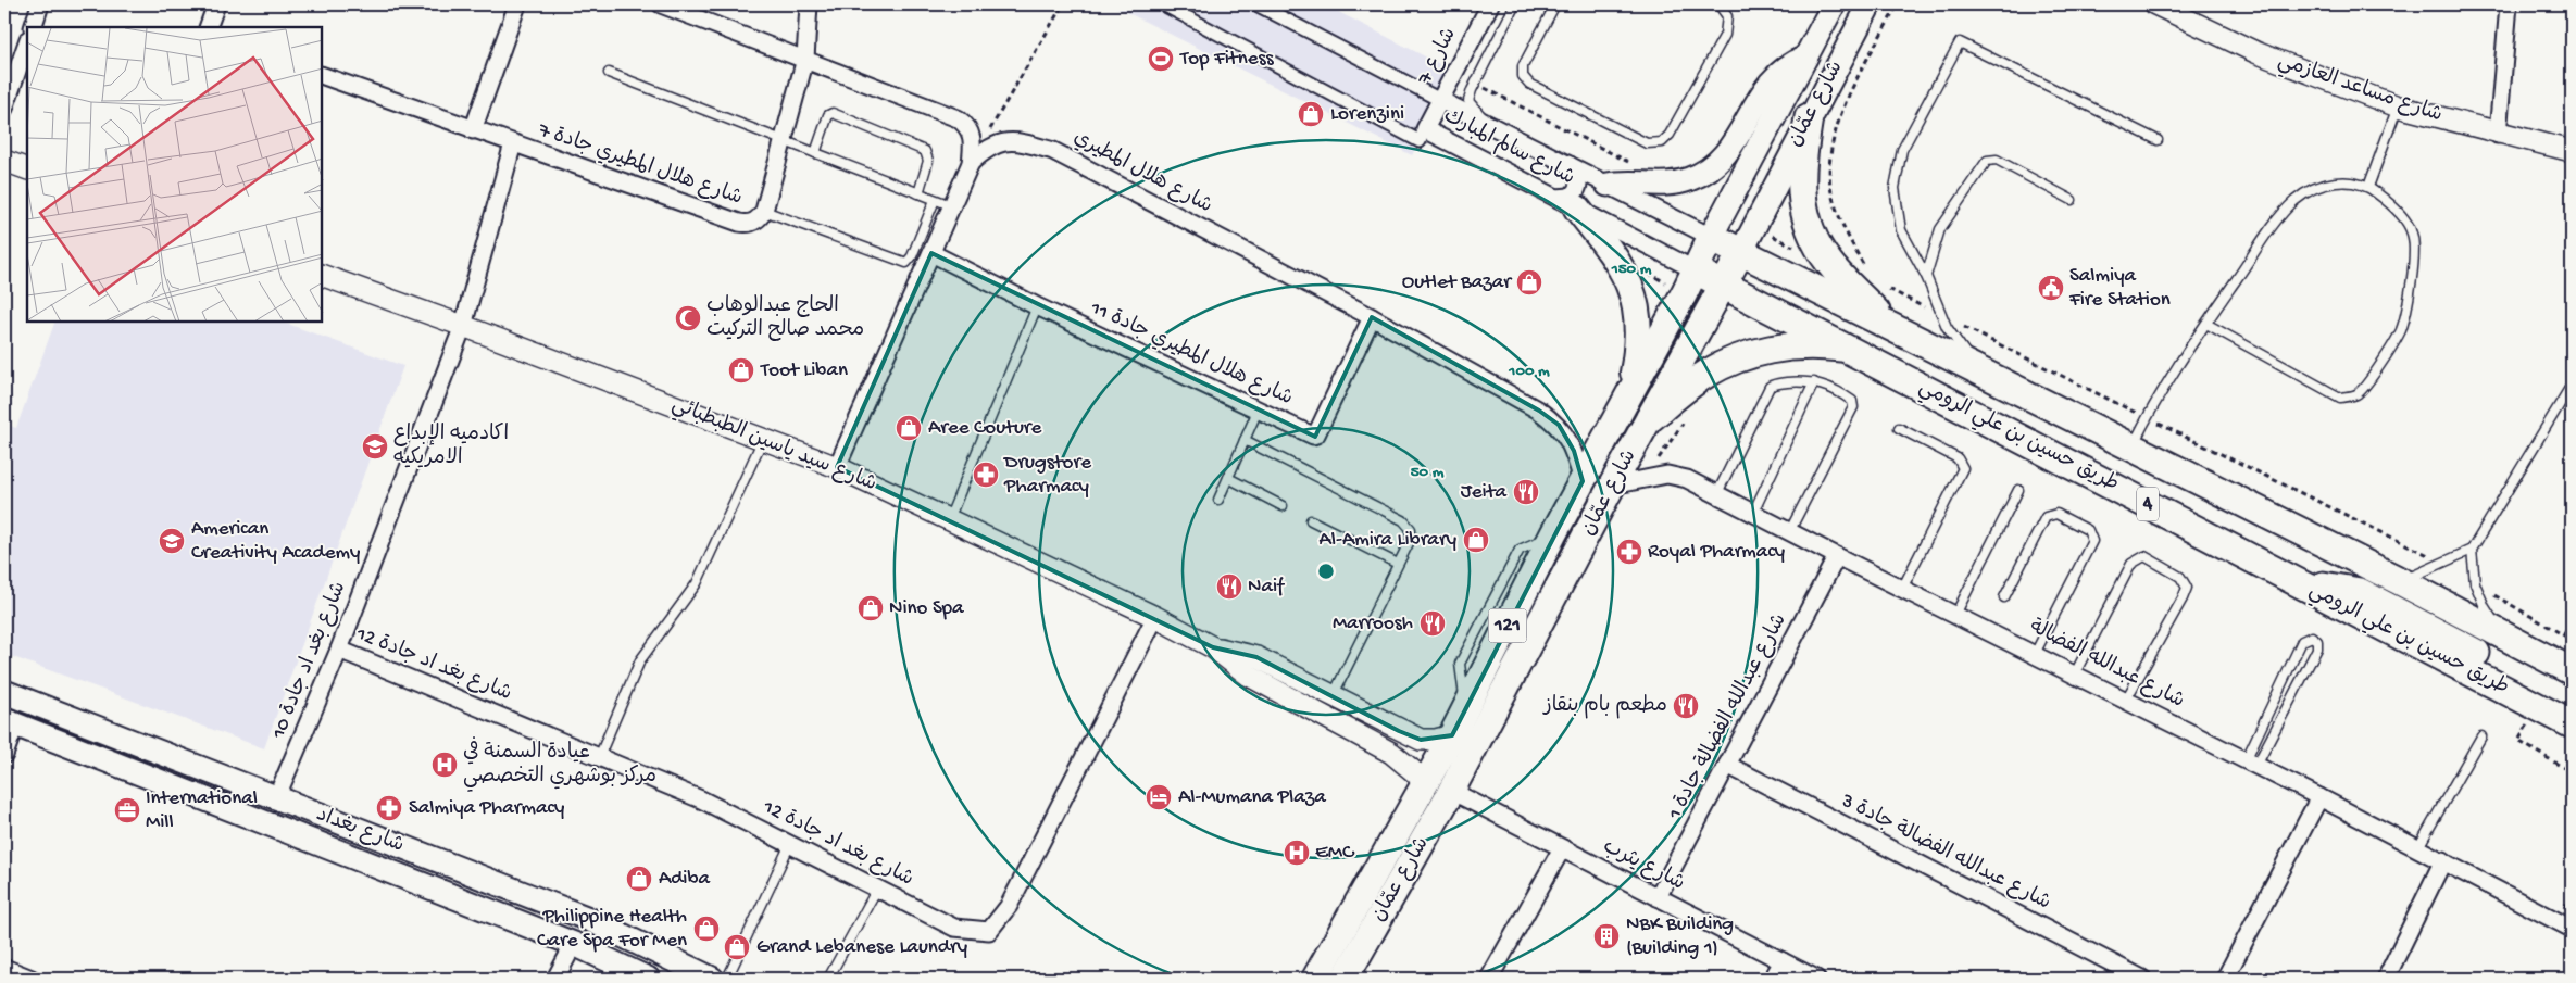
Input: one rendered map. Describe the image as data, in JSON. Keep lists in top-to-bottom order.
{
  "streets": {
    "highway": ["طريق حسين بن علي الرومي", "4"],
    "main road": ["شارع عمّان", "121", "شارع بغداد"],
    "street": [
      "شارع 7",
      "شارع مساعد العازمي",
      "شارع سالم المبارك",
      "شارع هلال المطيري جادة 7",
      "شارع هلال المطيري",
      "شارع هلال المطيري جادة 11",
      "شارع سيد ياسين الطبطبائي",
      "شارع بغد اد جادة 10",
      "شارع بغد اد جادة 12",
      "شارع عبدالله الفضالة",
      "شارع عبدالله الفضالة جادة 1",
      "شارع عبدالله الفضالة جادة 3",
      "شارع يثرب"
    ]
  },
  "crossings": [
    ["شارع 7", "شارع سالم المبارك"],
    ["شارع عمّان", "شارع سالم المبارك"],
    ["شارع عمّان", "شارع هلال المطيري"],
    ["شارع عمّان", "طريق حسين بن علي الرومي"],
    ["شارع عمّان", "شارع سيد ياسين الطبطبائي"],
    ["شارع عمّان", "شارع عبدالله الفضالة"],
    ["شارع عمّان", "شارع يثرب"],
    ["شارع سالم المبارك", "طريق حسين بن علي الرومي"],
    ["شارع هلال المطيري جادة 7", "شارع سيد ياسين الطبطبائي"],
    ["شارع هلال المطيري جادة 7", "شارع بغد اد جادة 10"],
    ["شارع هلال المطيري", "شارع هلال المطيري جادة 11"],
    ["شارع سيد ياسين الطبطبائي", "شارع بغد اد جادة 10"],
    ["شارع سيد ياسين الطبطبائي", "شارع بغد اد جادة 12"],
    ["شارع بغد اد جادة 10", "شارع بغد اد جادة 12"],
    ["شارع بغد اد جادة 10", "شارع بغداد"],
    ["شارع عبدالله الفضالة", "شارع عبدالله الفضالة جادة 1"],
    ["شارع عبدالله الفضالة جادة 1", "شارع عبدالله الفضالة جادة 3"],
    ["شارع عبدالله الفضالة جادة 1", "شارع يثرب"]
  ],
  "places": {
    "sports": ["Top Fitness"],
    "shop": [
      "Lorenzini",
      "Outlet Bazar",
      "Toot Liban",
      "Aree Couture",
      "Al-Amira Library",
      "Nino Spa",
      "Adiba",
      "Philippine Health Care Spa For Men",
      "Grand Lebanese Laundry"
    ],
    "public building": ["Salmiya Fire Station"],
    "mosque": ["الحاج عبدالوهاب محمد صالح التركيت"],
    "school or university": ["اكادميه الإبداع الامريكيه", "American Creativity Academy"],
    "pharmacy": ["Drugstore Pharmacy", "Royal Pharmacy", "Salmiya Pharmacy"],
    "restaurant": [
      "Jeita",
      "Naif",
      "Marroosh",
      "مطعم بام بنقاز"
    ],
    "hospital": ["عيادة السمنة في مركز بوشهري التخصصي", "EMC"],
    "hotel": ["Al-Mumana Plaza"],
    "office": ["International Mill"],
    "building": ["NBK Building (Building 1)"]
  },
  "rings": ["150 m", "100 m", "50 m"]
}
